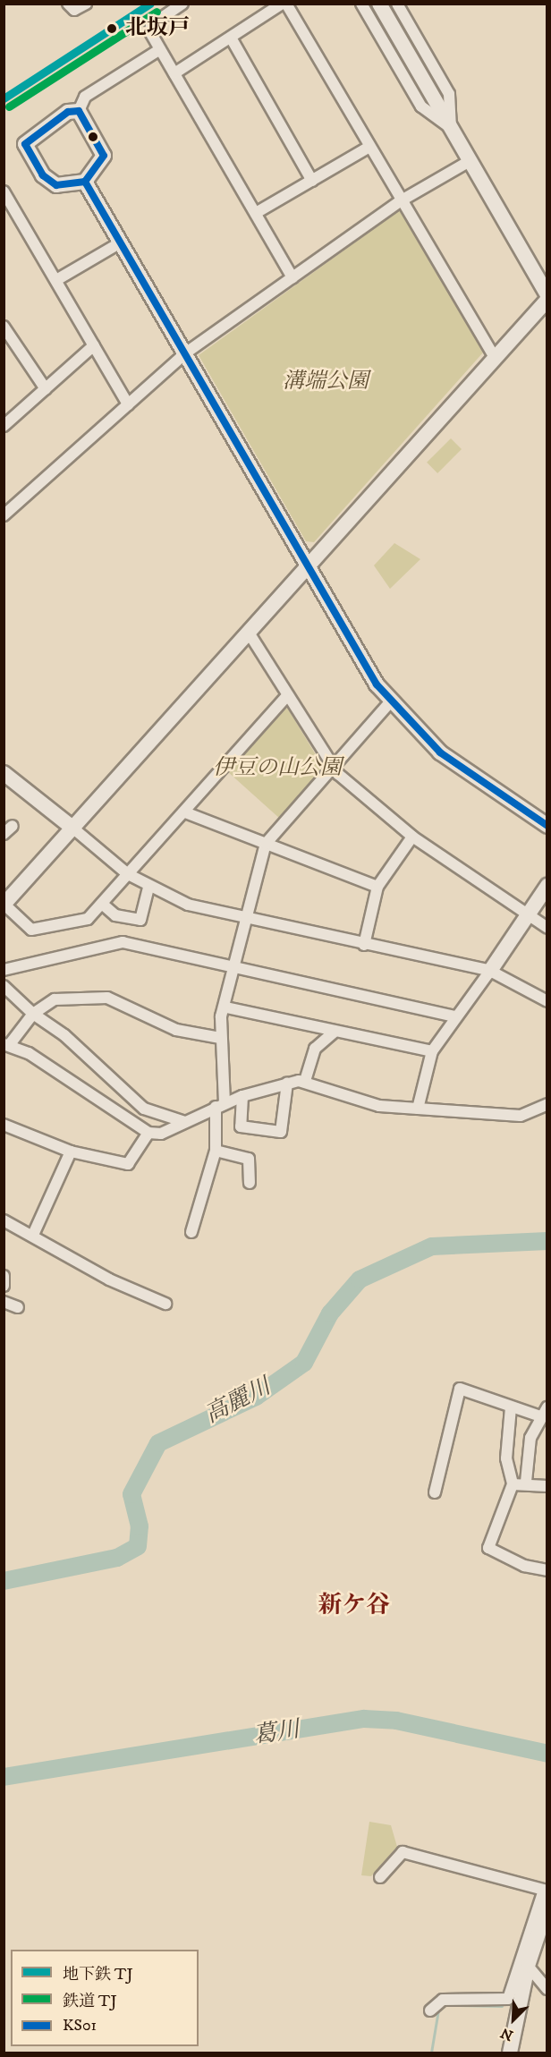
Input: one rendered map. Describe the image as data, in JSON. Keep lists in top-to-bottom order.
{
  "districts": ["新ケ谷"],
  "water": ["高麗川", "葛川"],
  "parks": ["溝端公園", "伊豆の山公園"],
  "places": ["北坂戸"],
  "lines": ["metro line TJ", "rail line TJ", "transit line KS01"],
  "legend": ["地下鉄 TJ", "鉄道 TJ", "KS01"],
  "north": "bottom left"
}
